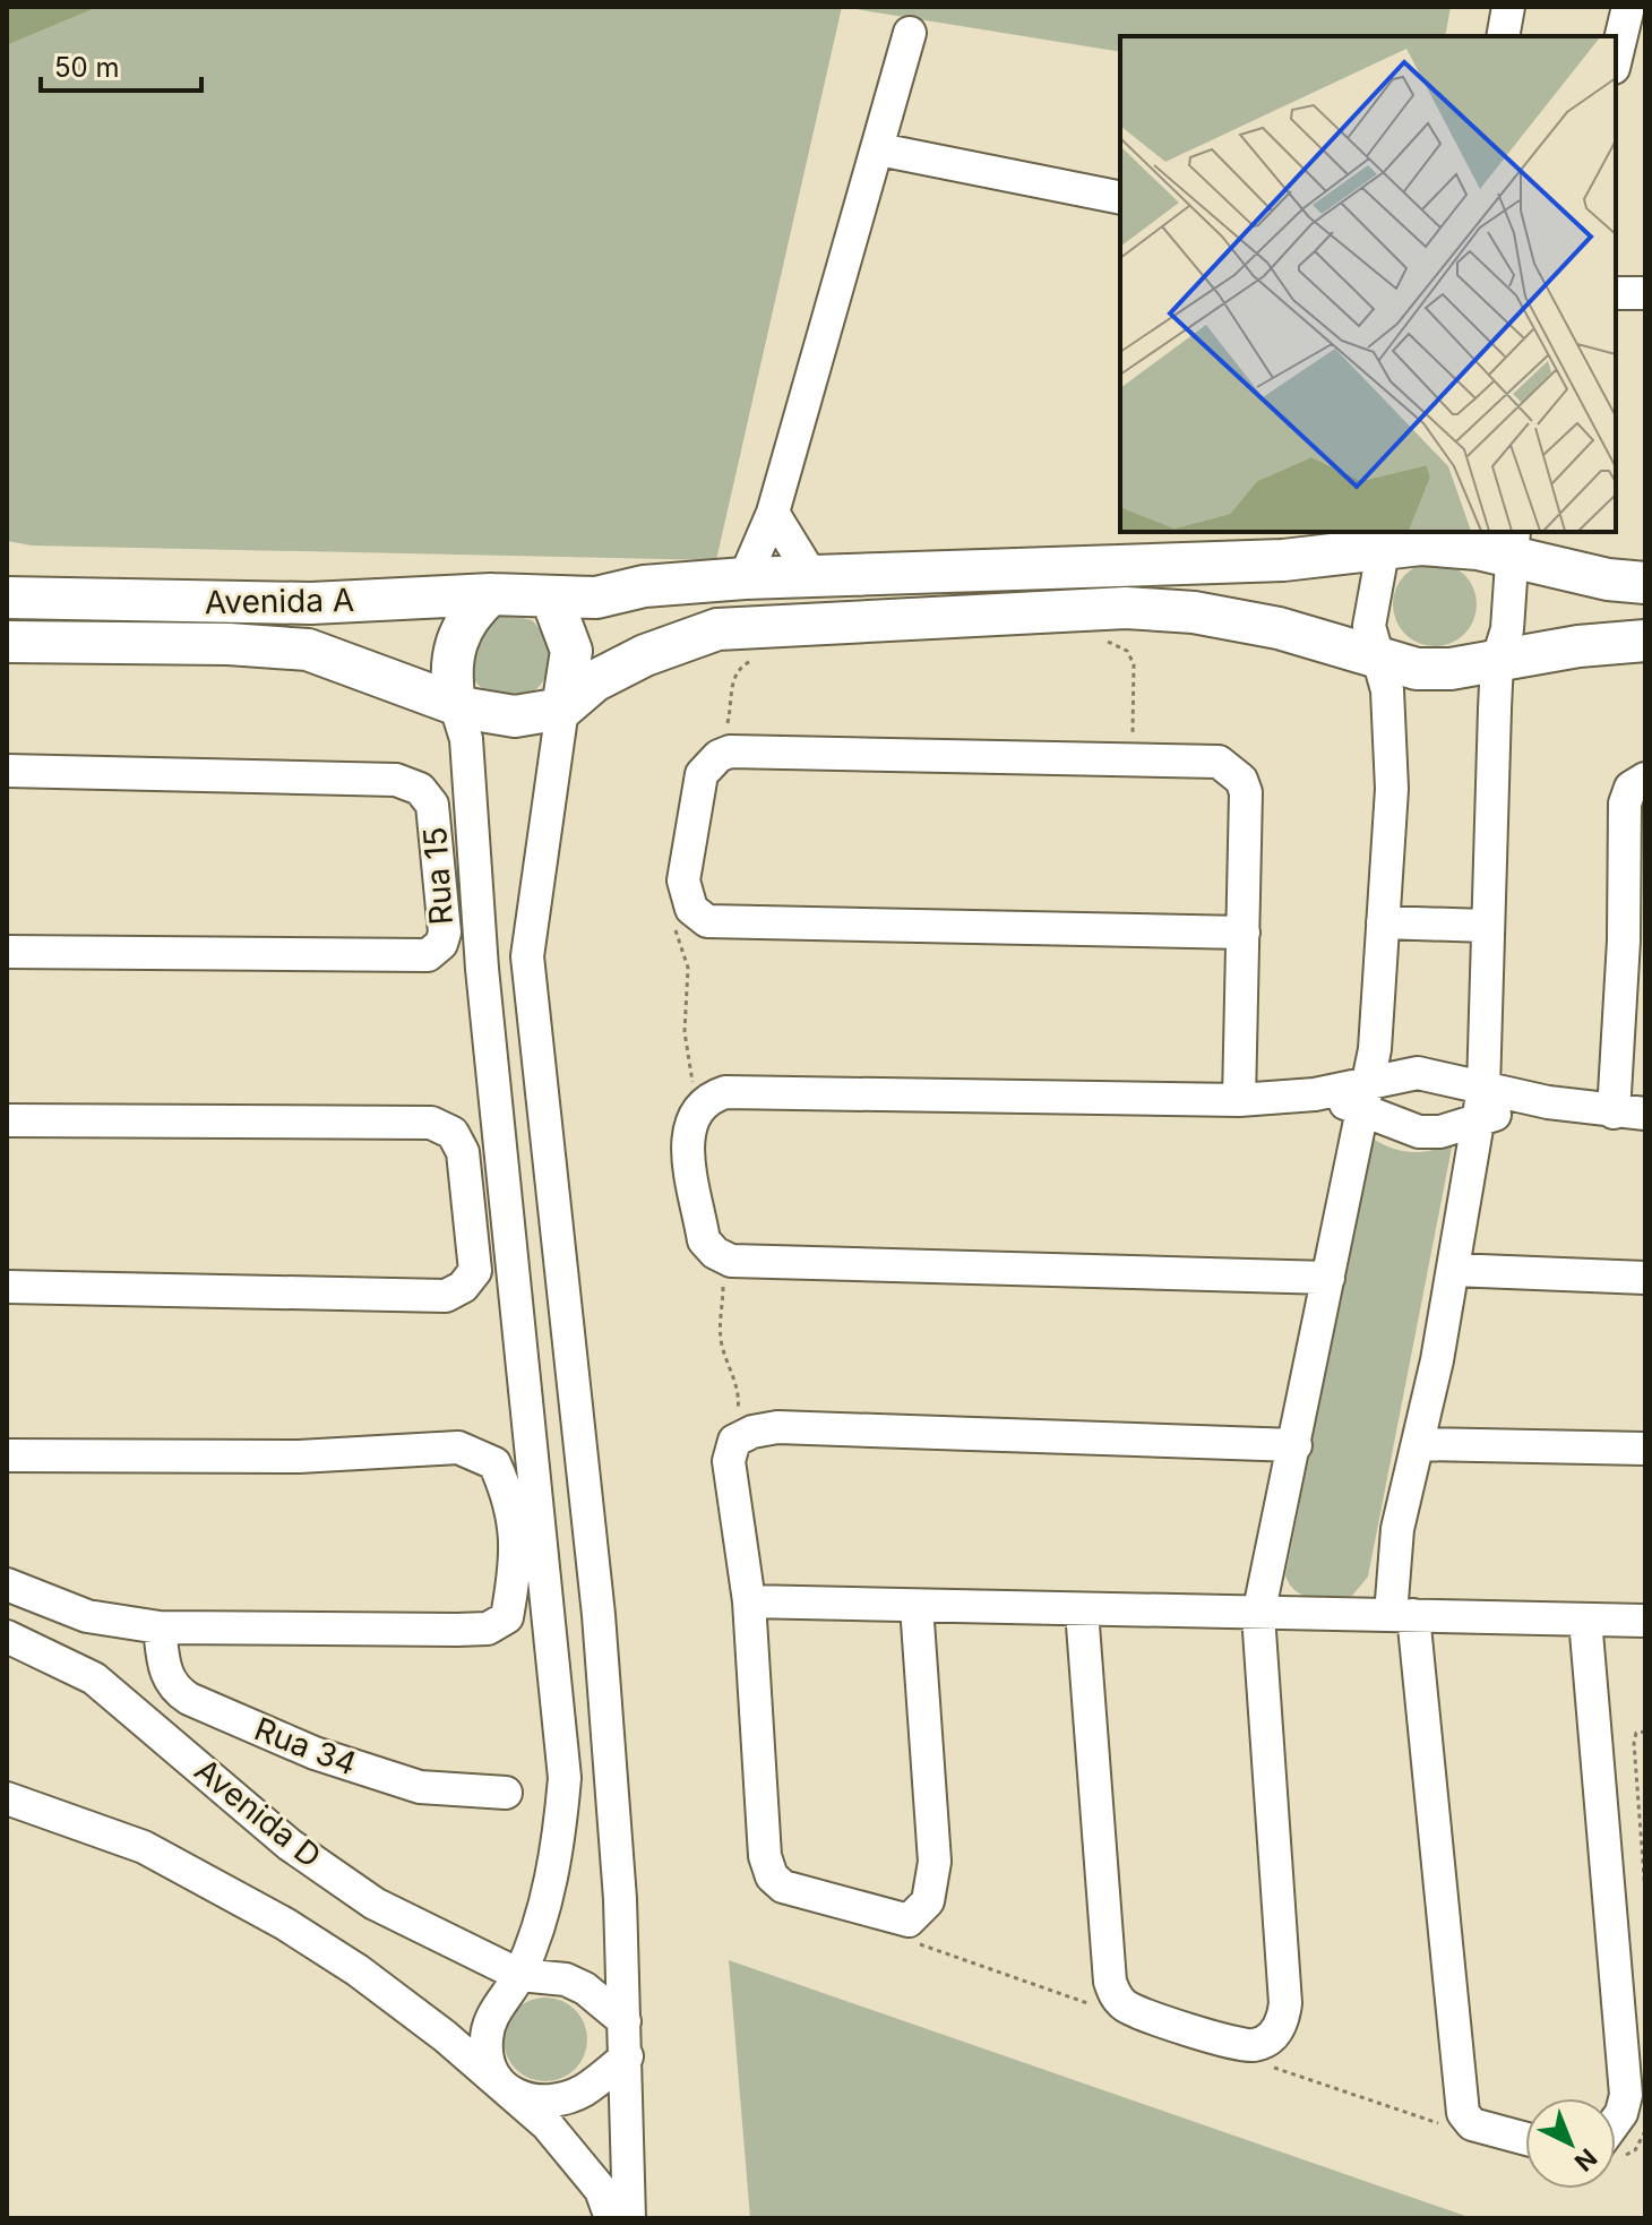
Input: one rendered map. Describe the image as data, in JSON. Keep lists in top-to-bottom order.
{
  "streets": {
    "main road": ["Avenida A"],
    "street": ["Rua 15", "Rua 34", "Avenida D"]
  },
  "scale_bar": "50 m",
  "north": "bottom right"
}
